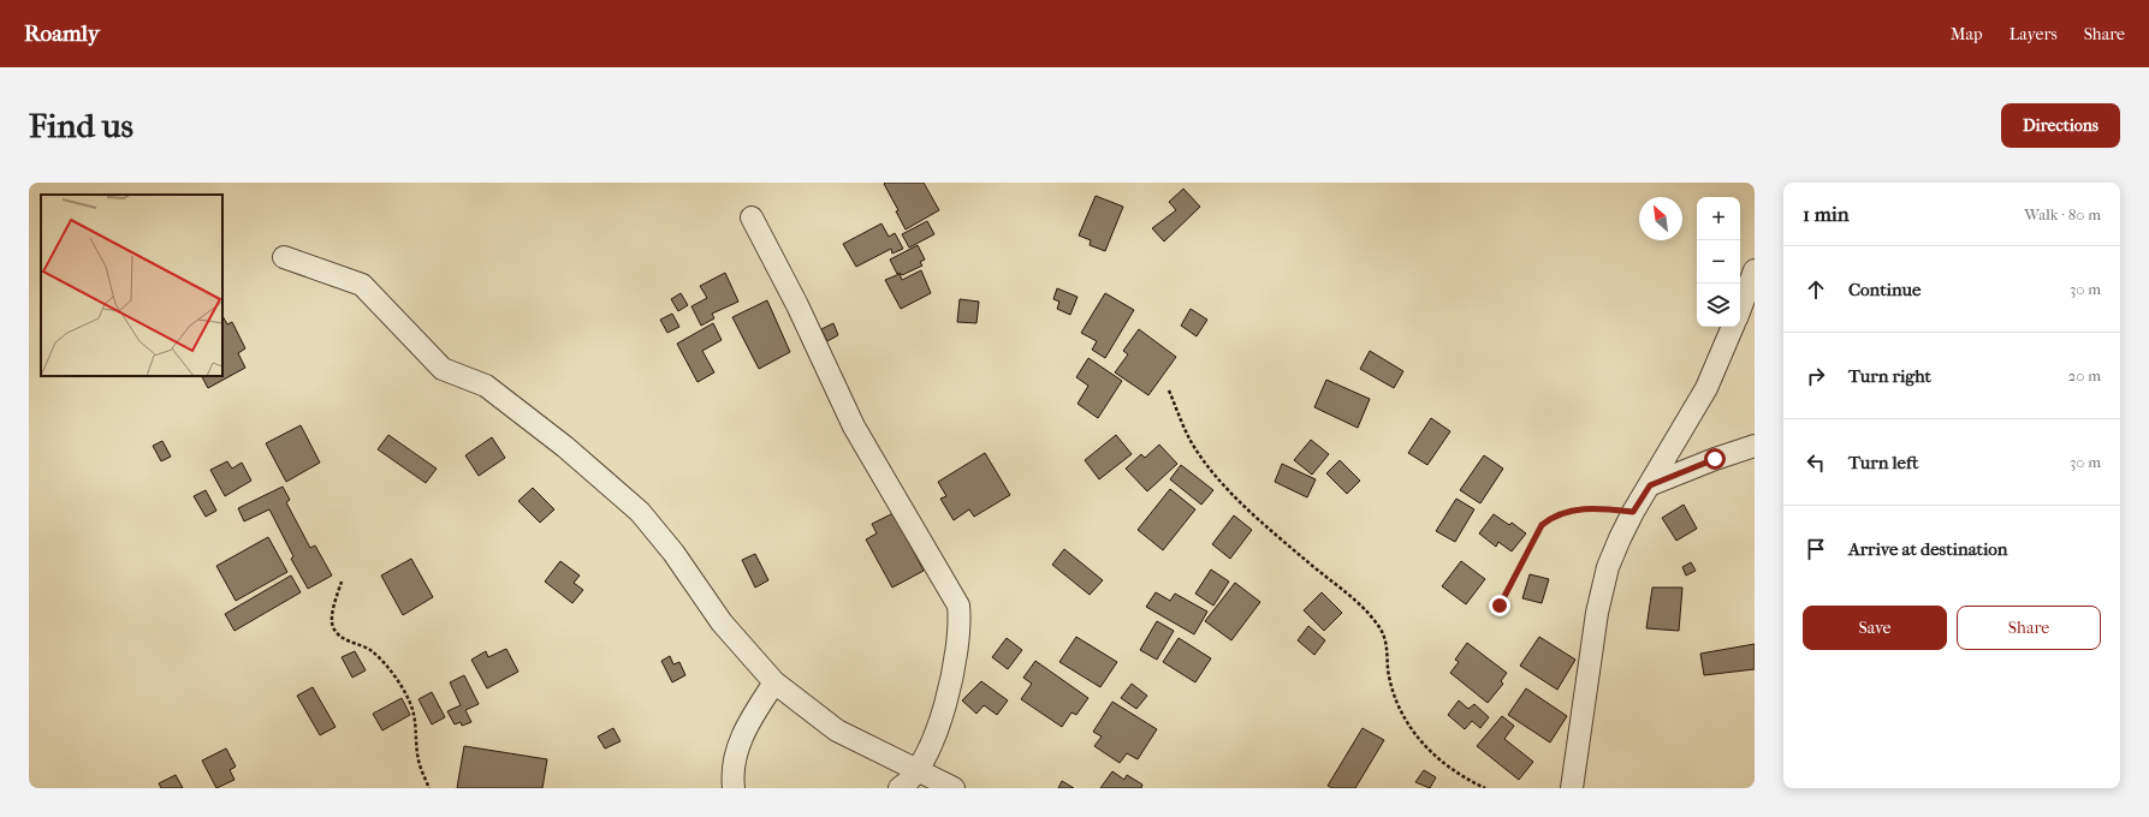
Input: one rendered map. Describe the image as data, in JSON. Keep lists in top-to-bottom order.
{
  "north": "top left",
  "page": {
    "header": "Roamly",
    "nav": ["Map", "Layers", "Share"],
    "buttons": [
      "Directions",
      ["Save", "Share"]
    ],
    "title": "Find us",
    "heading": ["1 min", "Walk · 80 m"],
    "map_buttons": ["+", "−"],
    "list": [
      ["Continue", "30 m"],
      ["Turn right", "20 m"],
      ["Turn left", "30 m"],
      "Arrive at destination"
    ]
  }
}
